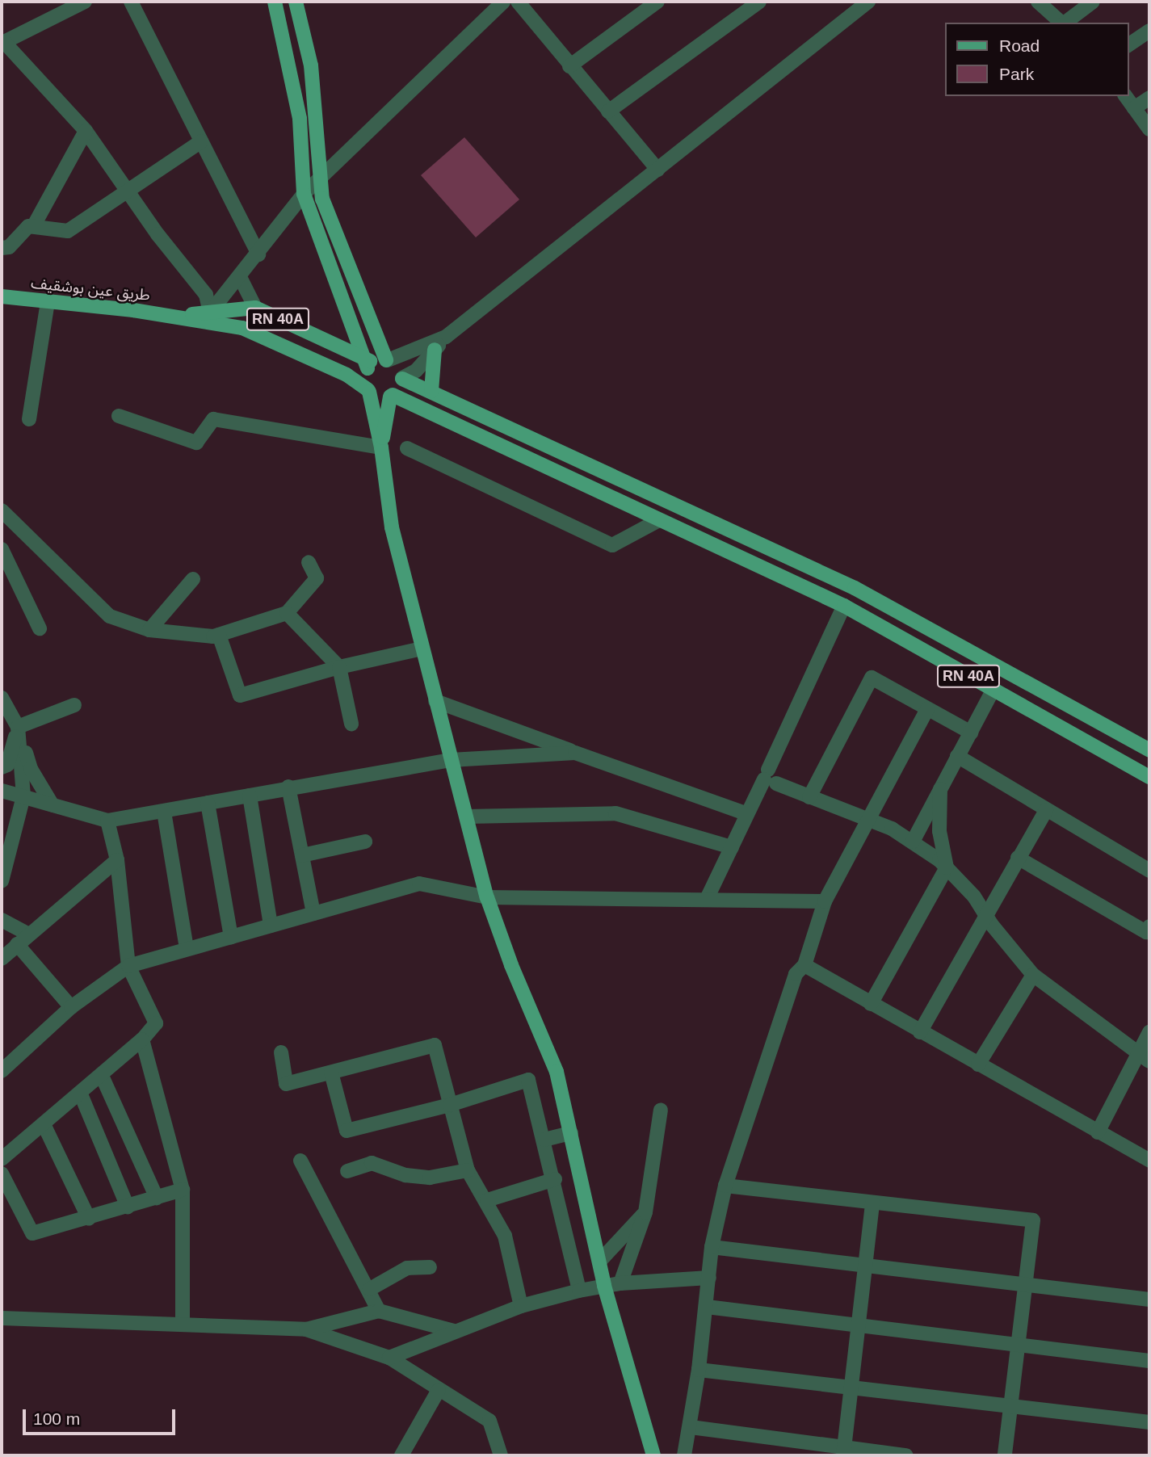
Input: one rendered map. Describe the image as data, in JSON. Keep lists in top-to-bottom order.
{
  "streets": {
    "main road": ["طريق عين بوشقيف", "RN 40A"]
  },
  "crossings": [
    ["طريق عين بوشقيف", "RN 40A"]
  ],
  "legend": ["Road", "Park"],
  "scale_bar": "100 m"
}
